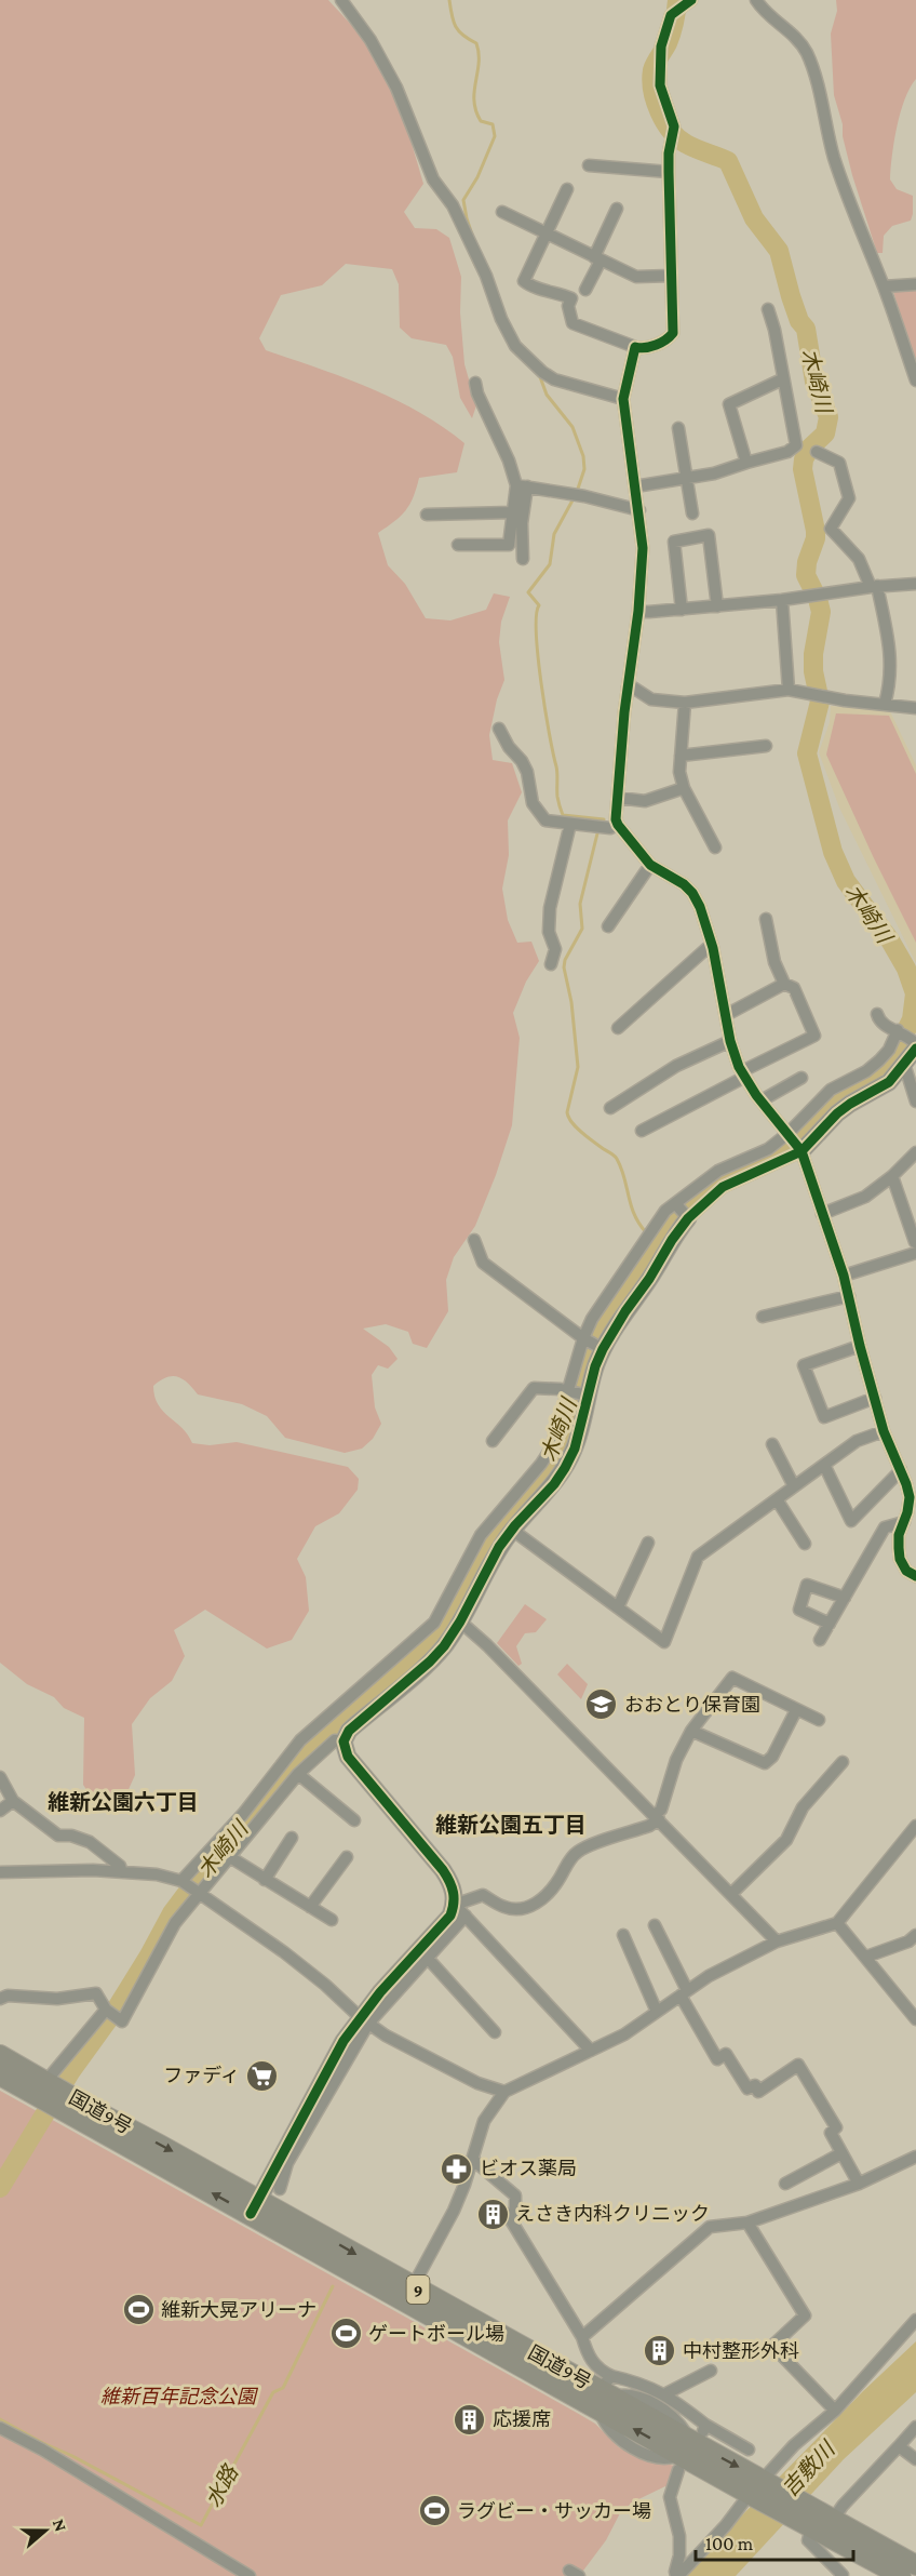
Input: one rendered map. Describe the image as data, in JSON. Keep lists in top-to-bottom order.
{
  "streets": {
    "highway": ["国道9号", "9"]
  },
  "districts": ["維新公園六丁目", "維新公園五丁目"],
  "water": ["木崎川", "吉敷川", "水路"],
  "parks": ["維新百年記念公園"],
  "places": {
    "school or university": ["おおとり保育園"],
    "supermarket": ["ファディ"],
    "pharmacy": ["ビオス薬局"],
    "building": ["えさき内科クリニック", "中村整形外科", "応援席"],
    "sports": ["維新大晃アリーナ", "ゲートボール場", "ラグビー・サッカー場"]
  },
  "scale_bar": "100 m",
  "north": "right"
}
